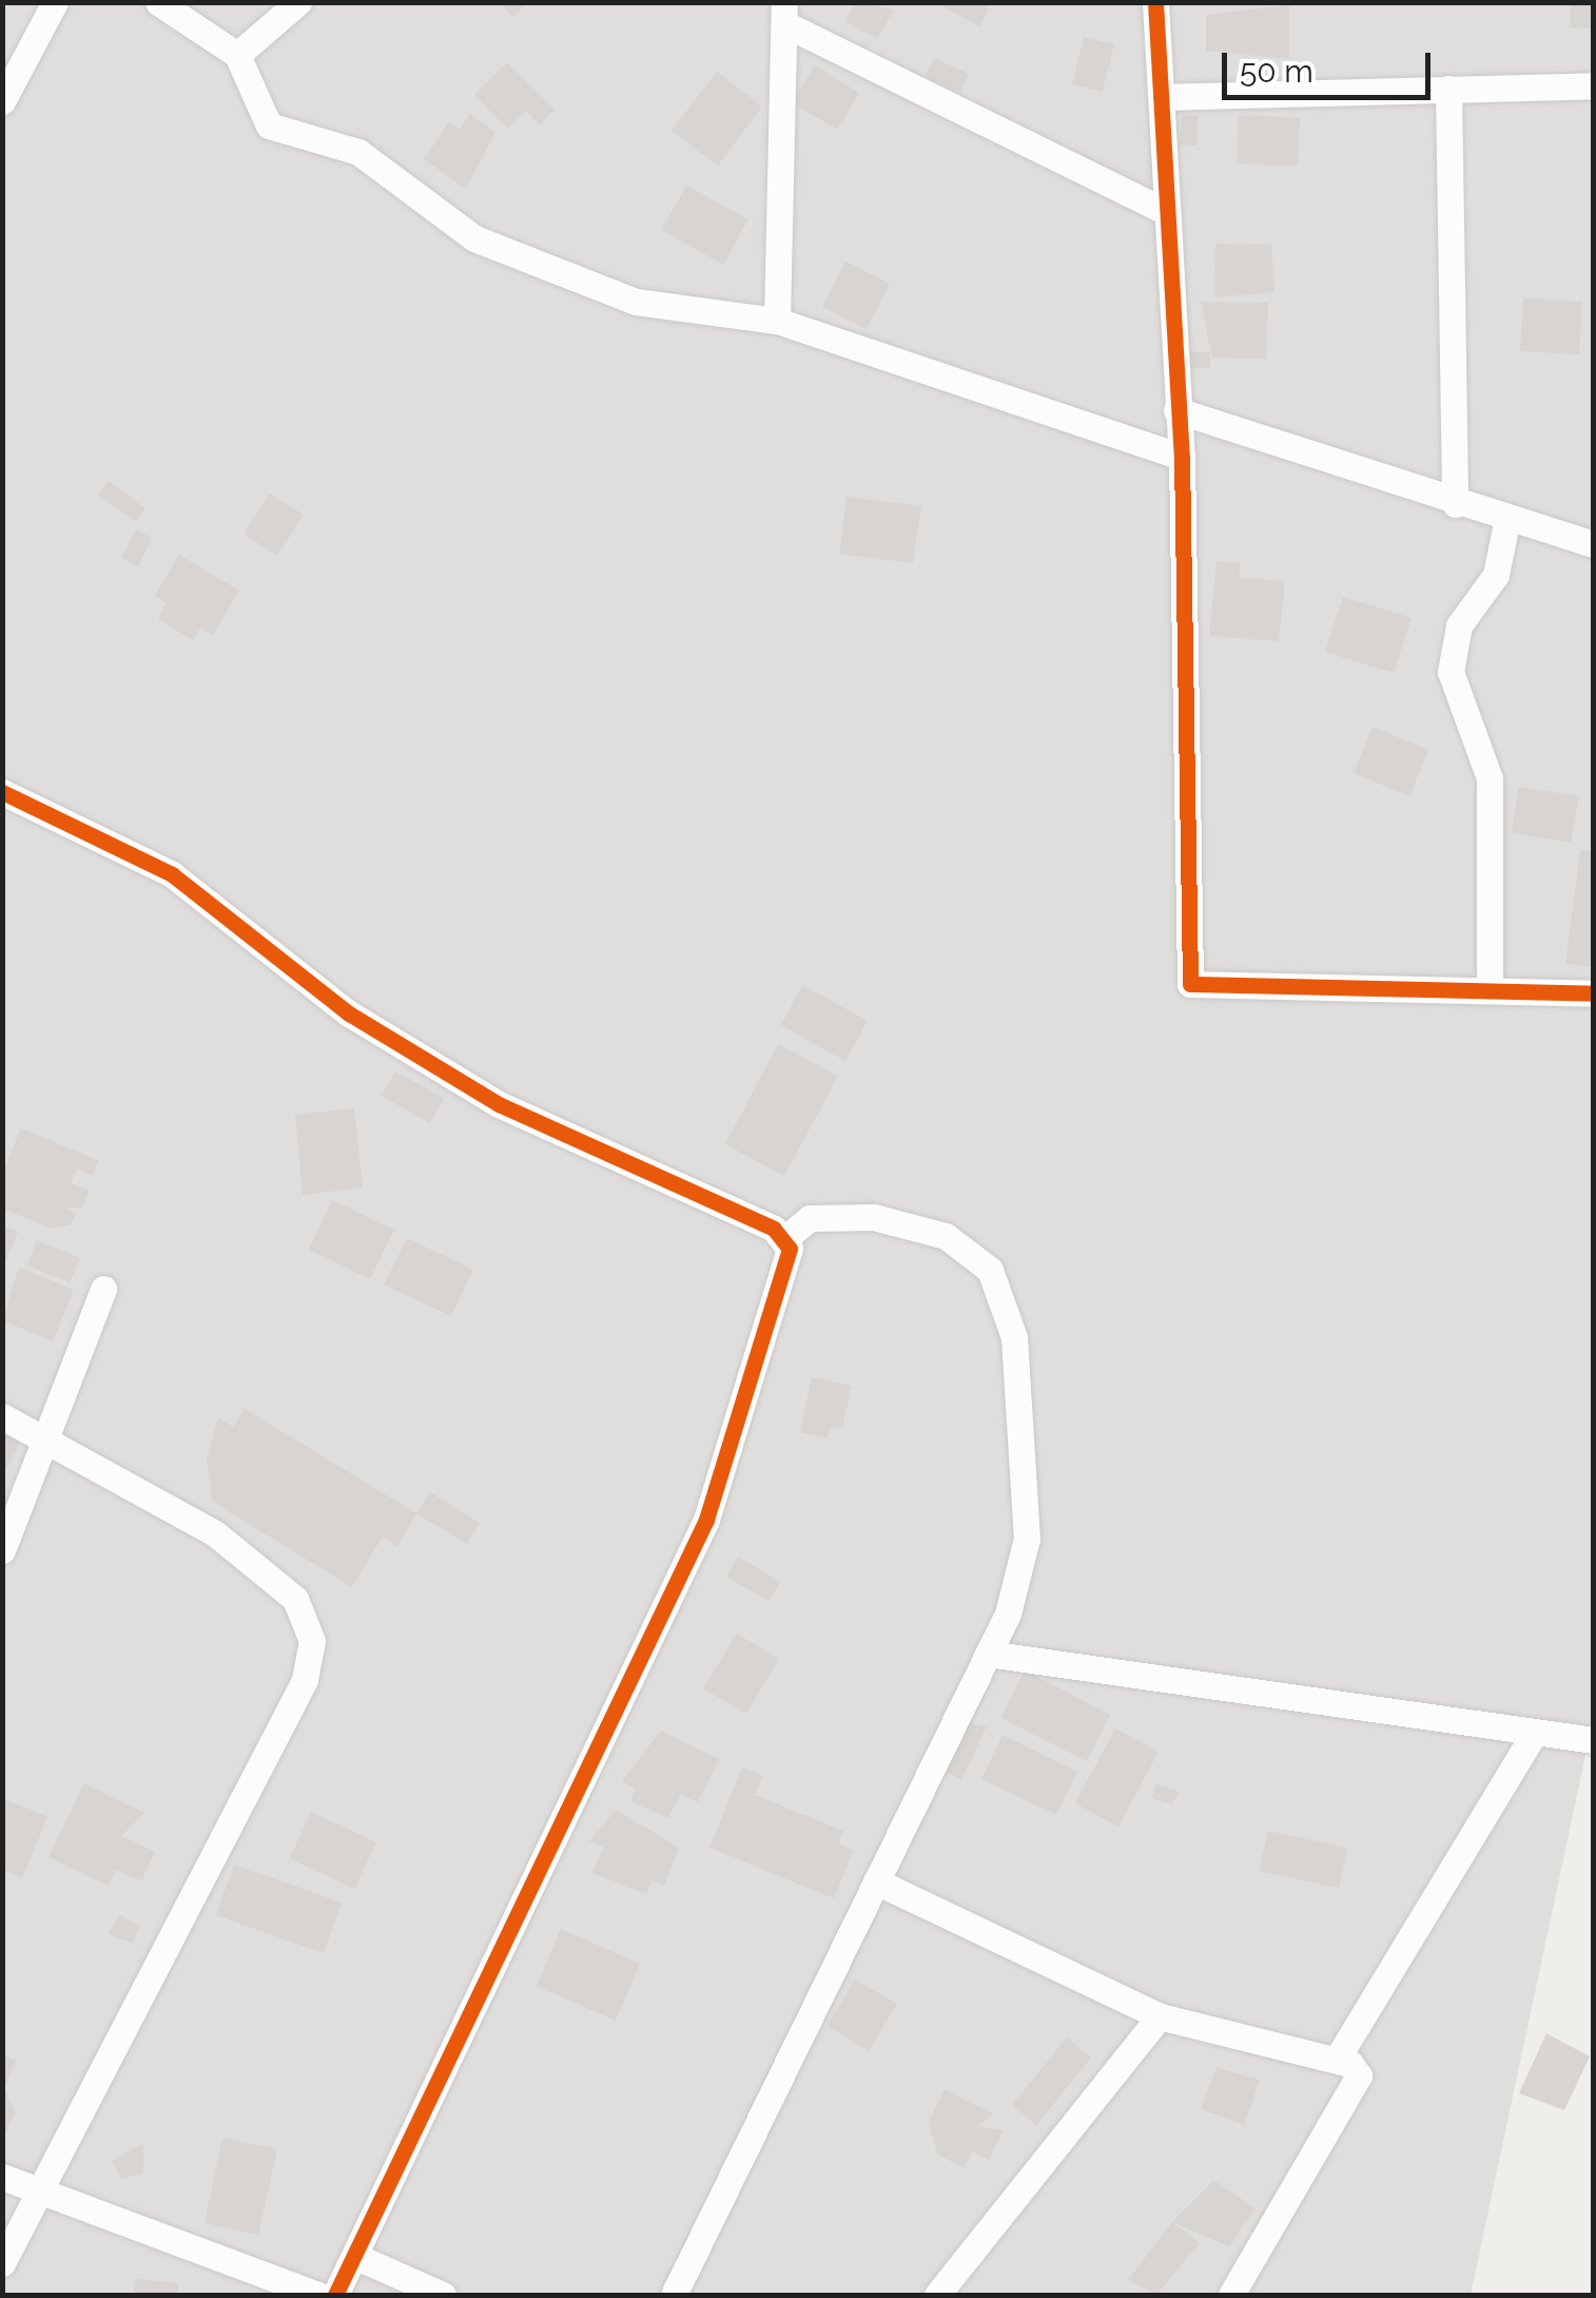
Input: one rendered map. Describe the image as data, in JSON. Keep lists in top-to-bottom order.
{
  "scale_bar": "50 m"
}
